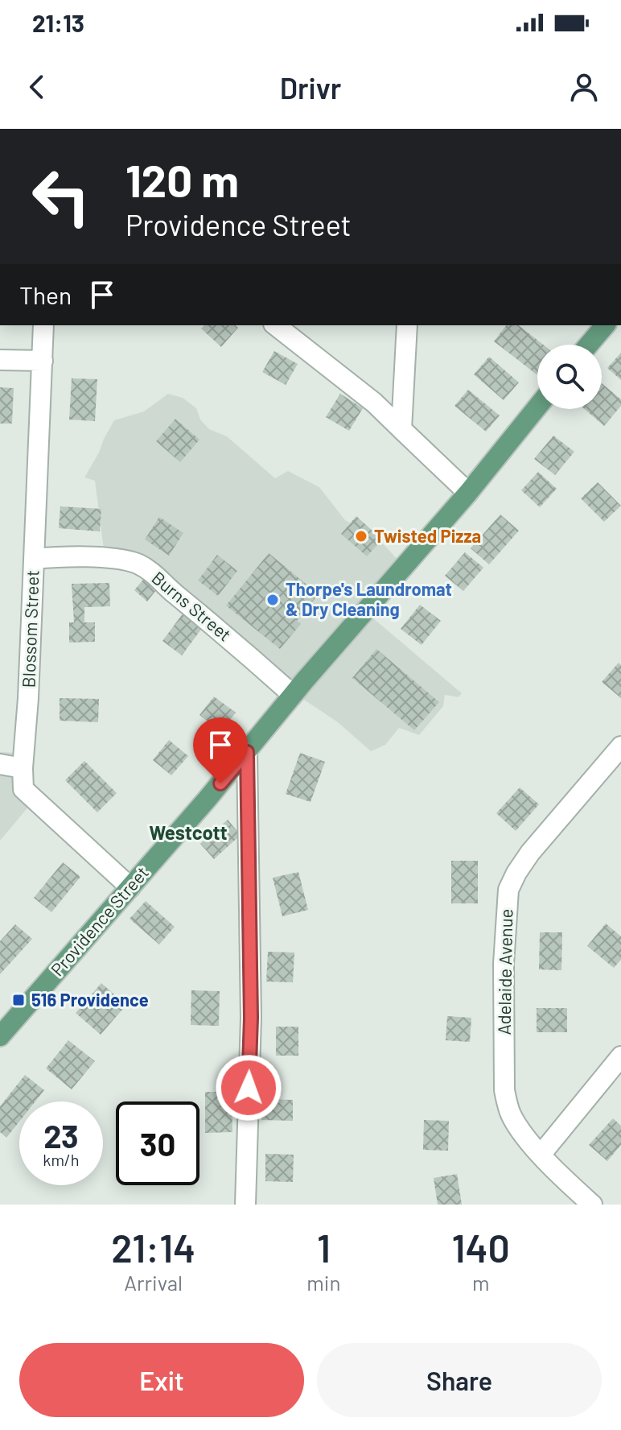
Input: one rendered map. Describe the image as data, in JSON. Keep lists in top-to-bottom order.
{
  "streets": {
    "main road": ["Providence Street"],
    "street": ["Burns Street", "Blossom Street", "Adelaide Avenue"]
  },
  "crossings": [
    ["Burns Street", "Blossom Street"],
    ["Burns Street", "Providence Street"],
    ["Blossom Street", "Providence Street"]
  ],
  "districts": ["Westcott"],
  "places": {
    "other": ["Twisted Pizza", "Thorpe's Laundromat & Dry Cleaning"],
    "transit": ["516 Providence"]
  },
  "page": {
    "status": "21:13",
    "header": "Drivr",
    "turn": ["120 m", "Providence Street"],
    "then": "Then",
    "speed": "23 km/h",
    "limit": "30",
    "eta": [
      "21:14",
      "Arrival",
      "1",
      "min",
      "140",
      "m"
    ],
    "buttons": ["Exit", "Share"]
  }
}
